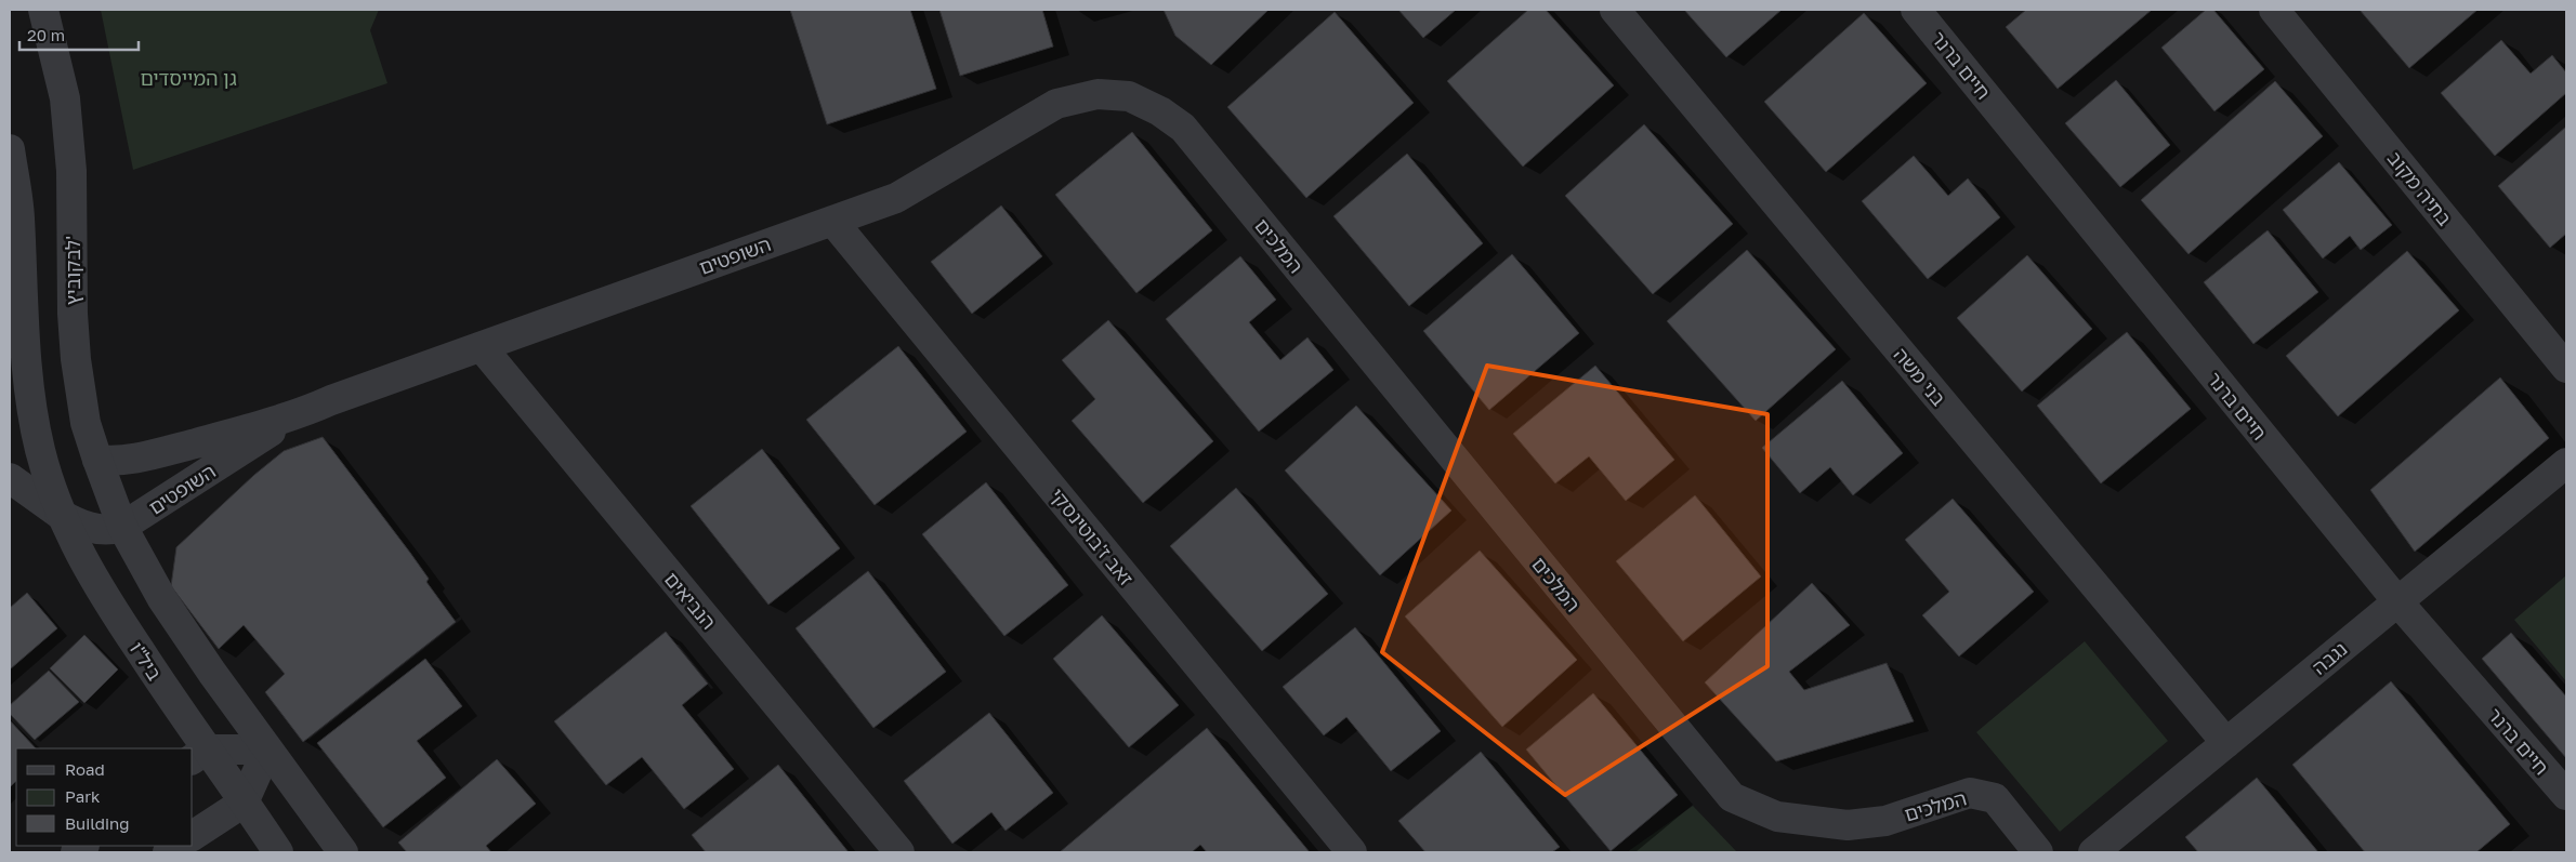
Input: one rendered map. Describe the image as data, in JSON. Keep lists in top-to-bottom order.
{
  "streets": {
    "street": [
      "חיים ברנר",
      "בתיה מקוב",
      "המלכים",
      "השופטים",
      "לבקוביץ'",
      "בני משה",
      "זאב ז'בוטינסקי",
      "הנביאים",
      "נגבה",
      "ביל\"ו"
    ]
  },
  "crossings": [
    ["חיים ברנר", "נגבה"],
    ["המלכים", "השופטים"],
    ["השופטים", "לבקוביץ'"],
    ["השופטים", "זאב ז'בוטינסקי"],
    ["השופטים", "הנביאים"],
    ["השופטים", "ביל\"ו"],
    ["בני משה", "נגבה"]
  ],
  "parks": ["גן המייסדים"],
  "legend": ["Road", "Park", "Building"],
  "scale_bar": "20 m"
}
